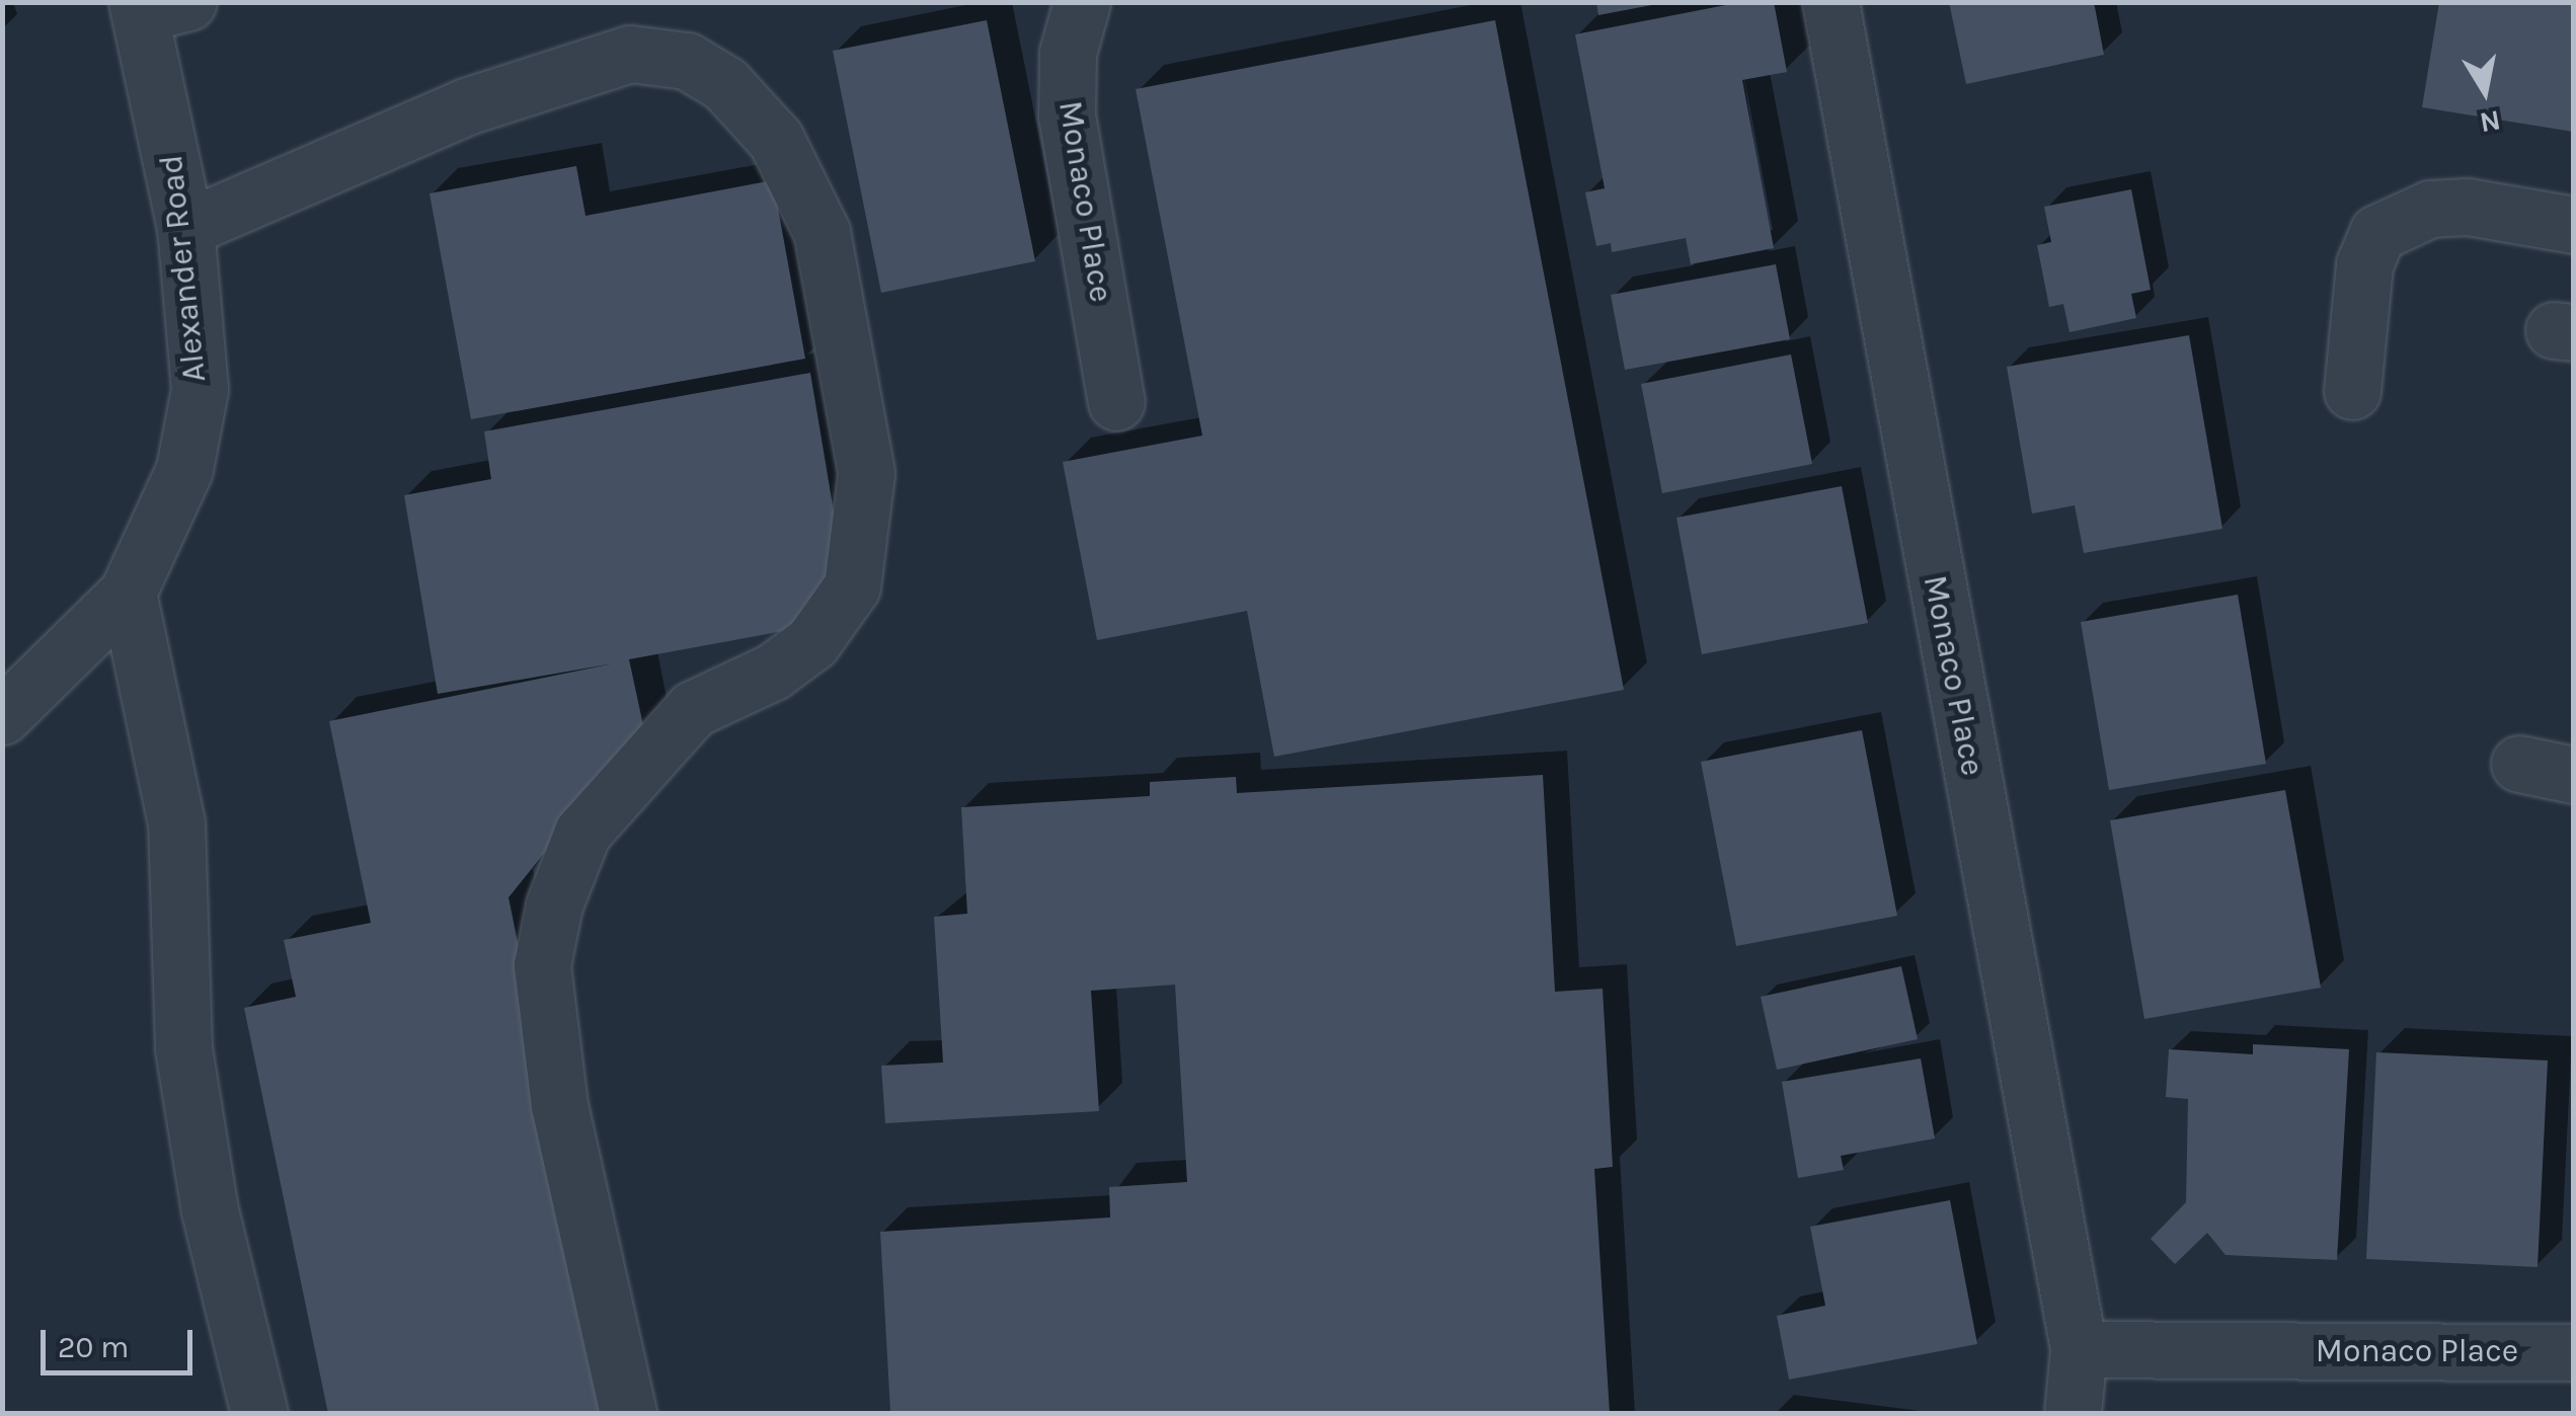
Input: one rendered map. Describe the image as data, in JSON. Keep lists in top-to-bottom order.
{
  "streets": {
    "lane": ["Monaco Place", "Alexander Road"]
  },
  "scale_bar": "20 m",
  "north": "bottom"
}
